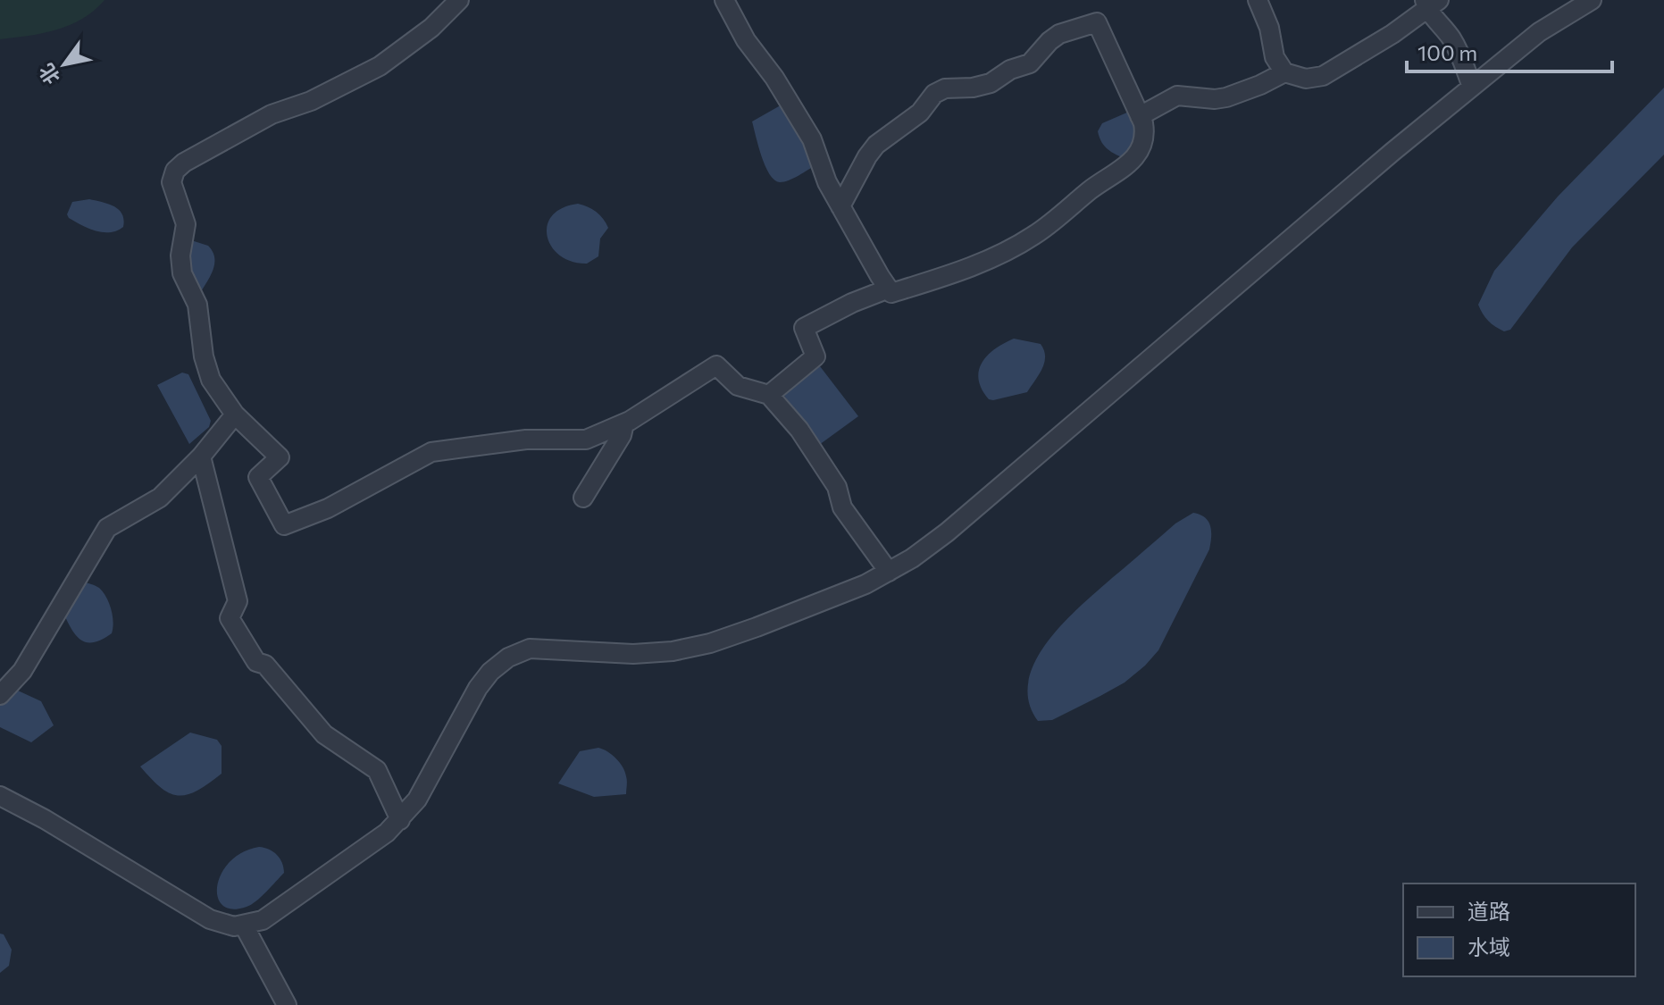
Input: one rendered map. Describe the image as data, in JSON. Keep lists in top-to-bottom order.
{
  "legend": ["道路", "水域"],
  "scale_bar": "100 m",
  "north": "bottom left"
}
